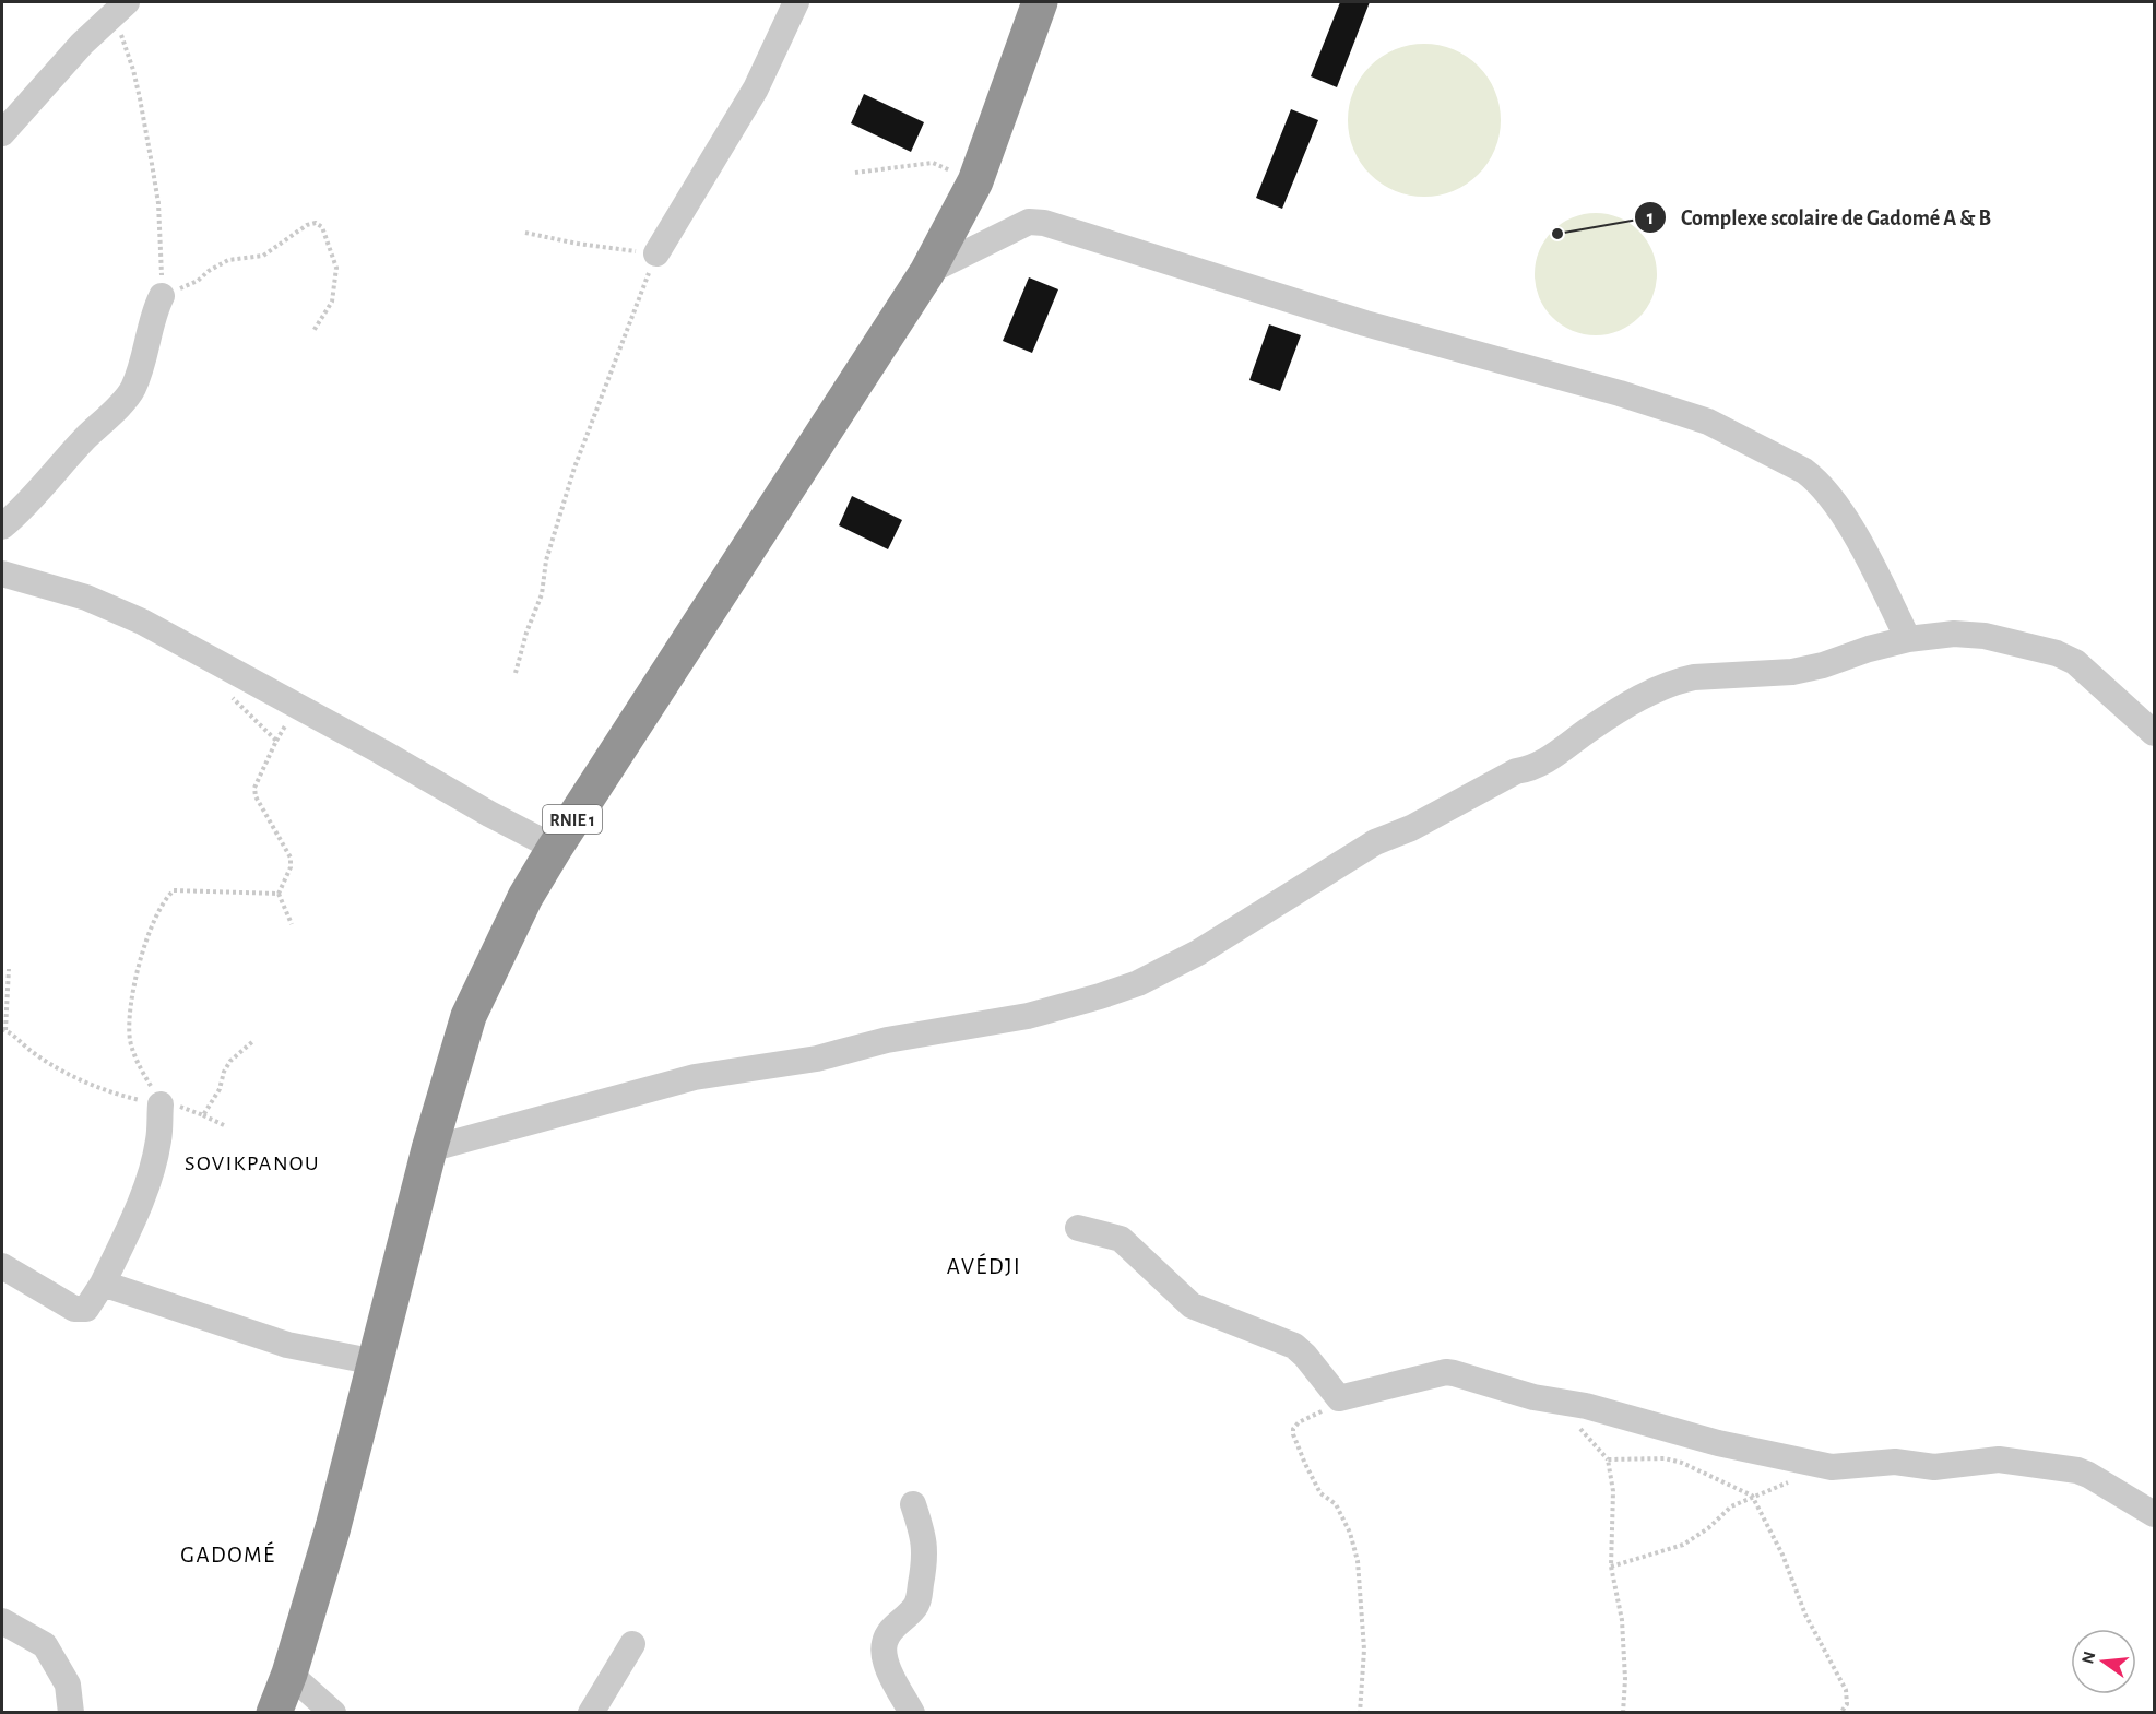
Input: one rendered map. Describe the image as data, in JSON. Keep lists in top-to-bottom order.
{
  "streets": {
    "highway": ["RNIE 1"]
  },
  "districts": ["SOVIKPANOU", "AVÉDJI", "GADOMÉ"],
  "places": ["Complexe scolaire de Gadomé A & B"],
  "north": "left"
}
